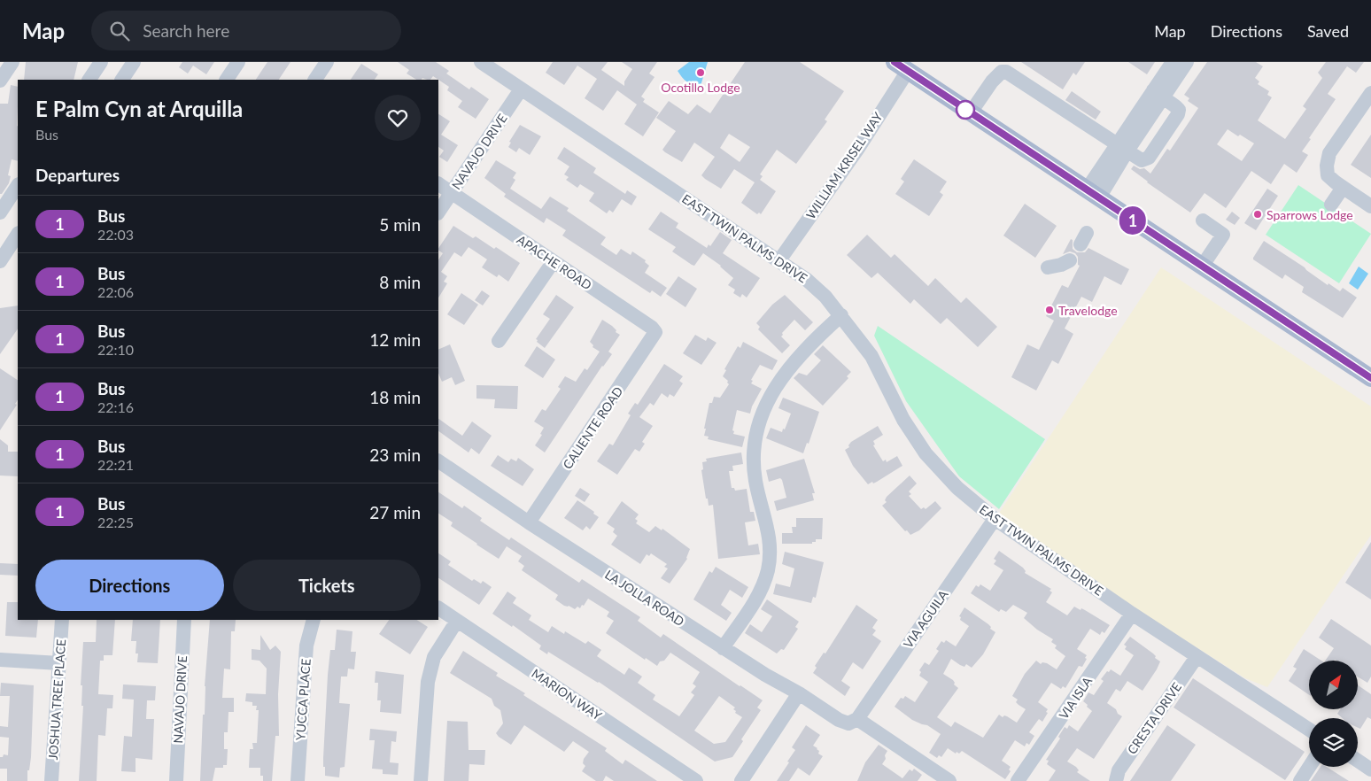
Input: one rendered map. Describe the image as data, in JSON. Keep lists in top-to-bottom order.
{
  "streets": {
    "street": [
      "NAVAJO DRIVE",
      "WILLIAM KRISEL WAY",
      "EAST TWIN PALMS DRIVE",
      "APACHE ROAD",
      "CALIENTE ROAD",
      "LA JOLLA ROAD",
      "VIA AGUILA",
      "MARION WAY",
      "VIA ISLA",
      "JOSHUA TREE PLACE",
      "YUCCA PLACE",
      "CRESTA DRIVE"
    ]
  },
  "crossings": [
    ["NAVAJO DRIVE", "EAST TWIN PALMS DRIVE"],
    ["NAVAJO DRIVE", "APACHE ROAD"],
    ["WILLIAM KRISEL WAY", "EAST TWIN PALMS DRIVE"],
    ["EAST TWIN PALMS DRIVE", "VIA AGUILA"],
    ["EAST TWIN PALMS DRIVE", "VIA ISLA"],
    ["EAST TWIN PALMS DRIVE", "CRESTA DRIVE"],
    ["APACHE ROAD", "CALIENTE ROAD"],
    ["CALIENTE ROAD", "LA JOLLA ROAD"],
    ["LA JOLLA ROAD", "VIA AGUILA"]
  ],
  "places": ["Ocotillo Lodge", "Sparrows Lodge", "Travelodge"],
  "lines": ["bus line 1"],
  "north": "top right",
  "page": {
    "header": "Map",
    "search": "Search here",
    "nav": ["Map", "Directions", "Saved"],
    "on_map": "1",
    "heading": [
      ["E Palm Cyn at Arquilla", "Bus"],
      "Departures"
    ],
    "list": [
      {
        "mark": "1",
        "name": "Bus",
        "note": "22:03",
        "value": "5 min"
      },
      {
        "mark": "1",
        "name": "Bus",
        "note": "22:06",
        "value": "8 min"
      },
      {
        "mark": "1",
        "name": "Bus",
        "note": "22:10",
        "value": "12 min"
      },
      {
        "mark": "1",
        "name": "Bus",
        "note": "22:16",
        "value": "18 min"
      },
      {
        "mark": "1",
        "name": "Bus",
        "note": "22:21",
        "value": "23 min"
      },
      {
        "mark": "1",
        "name": "Bus",
        "note": "22:25",
        "value": "27 min"
      }
    ],
    "buttons": ["Directions", "Tickets"]
  }
}
